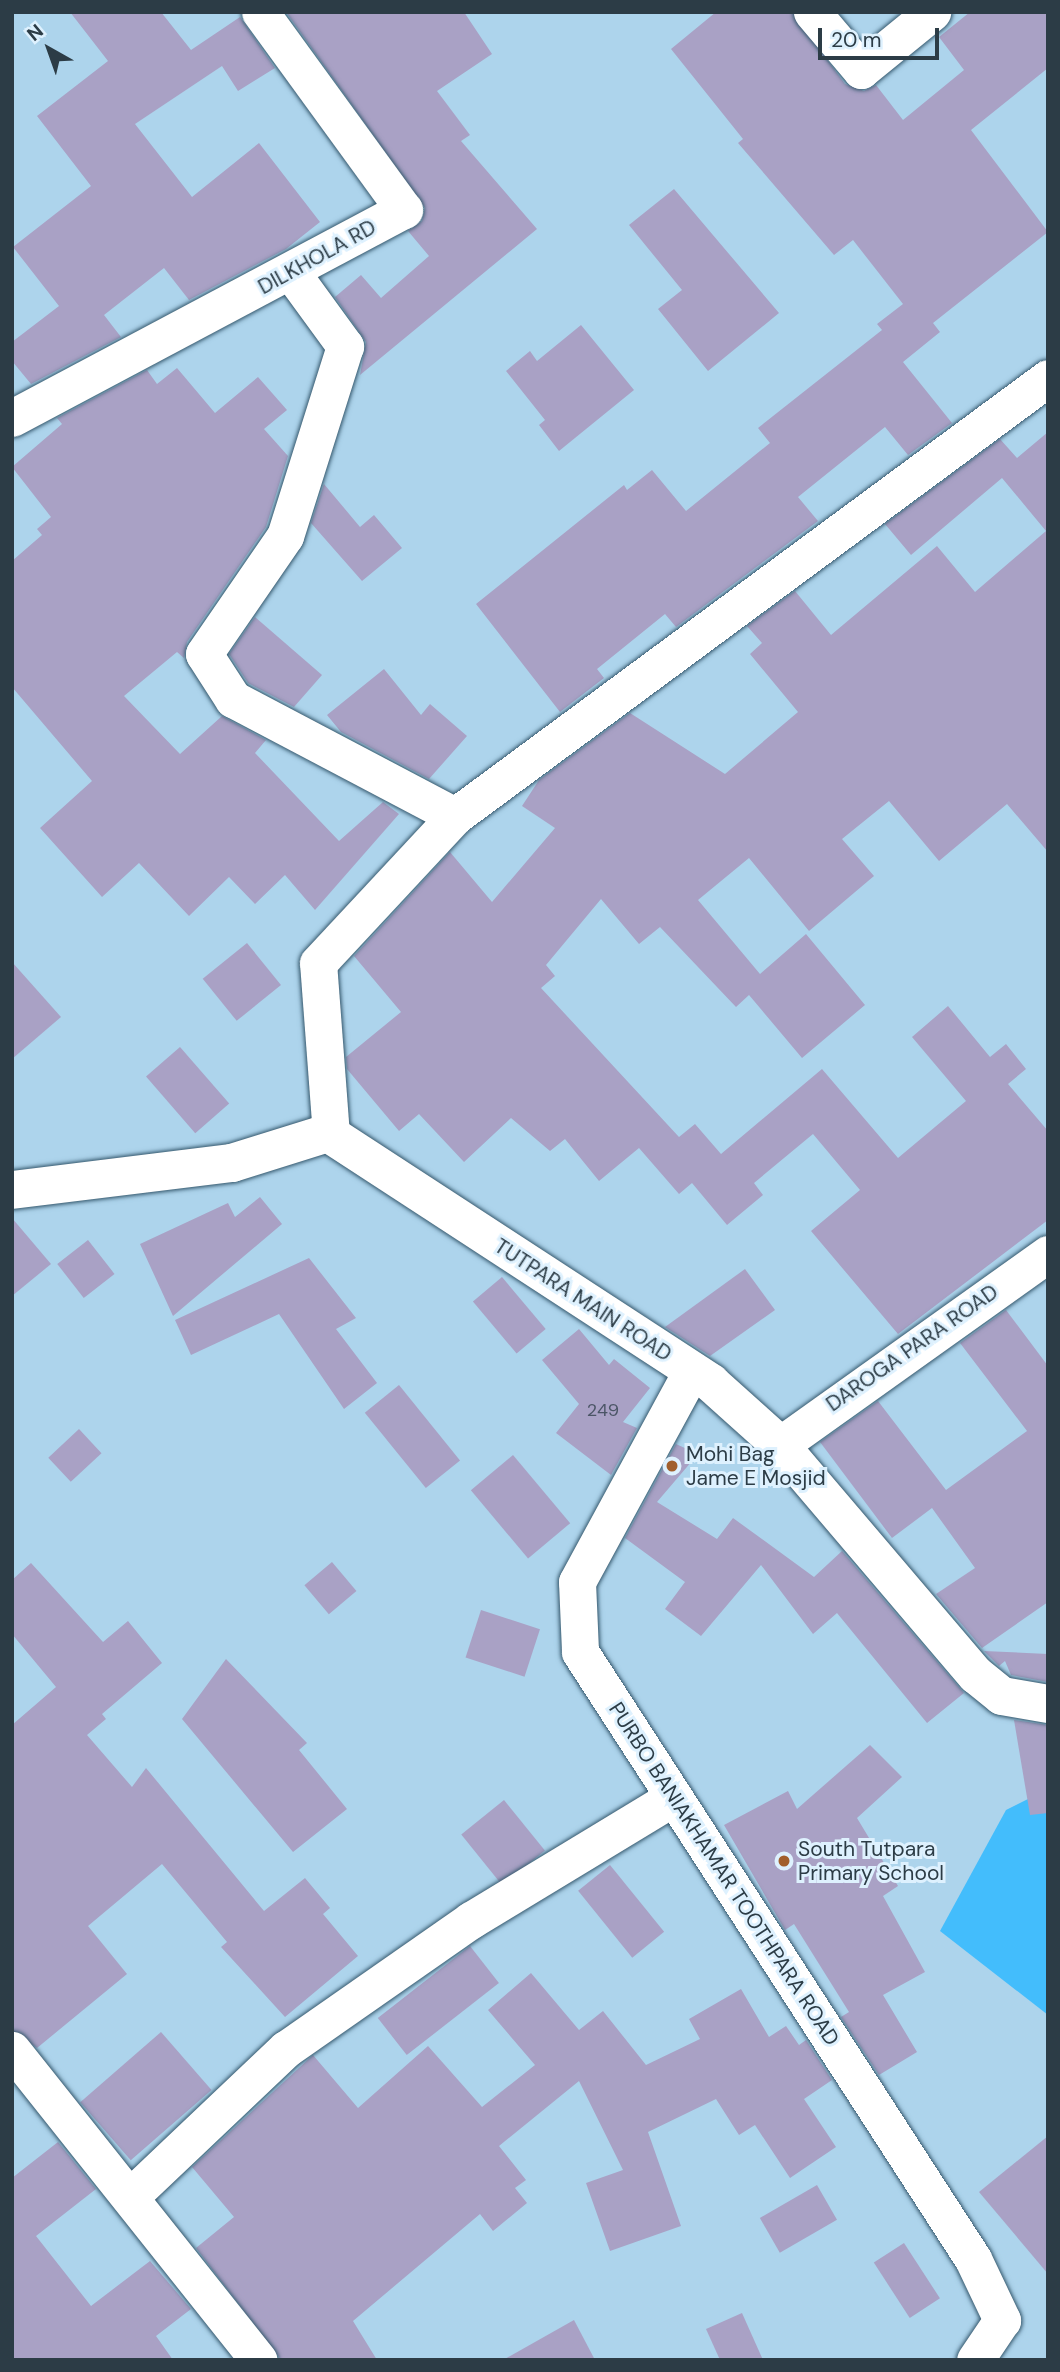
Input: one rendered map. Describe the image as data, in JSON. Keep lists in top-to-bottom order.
{
  "streets": {
    "street": [
      "DILKHOLA RD",
      "TUTPARA MAIN ROAD",
      "DAROGA PARA ROAD",
      "PURBO BANIAKHAMAR TOOTHPARA ROAD"
    ]
  },
  "crossings": [
    ["TUTPARA MAIN ROAD", "DAROGA PARA ROAD"],
    ["TUTPARA MAIN ROAD", "PURBO BANIAKHAMAR TOOTHPARA ROAD"]
  ],
  "places": ["Mohi Bag Jame E Mosjid", "South Tutpara Primary School"],
  "house_numbers": ["249"],
  "scale_bar": "20 m",
  "north": "top left"
}
